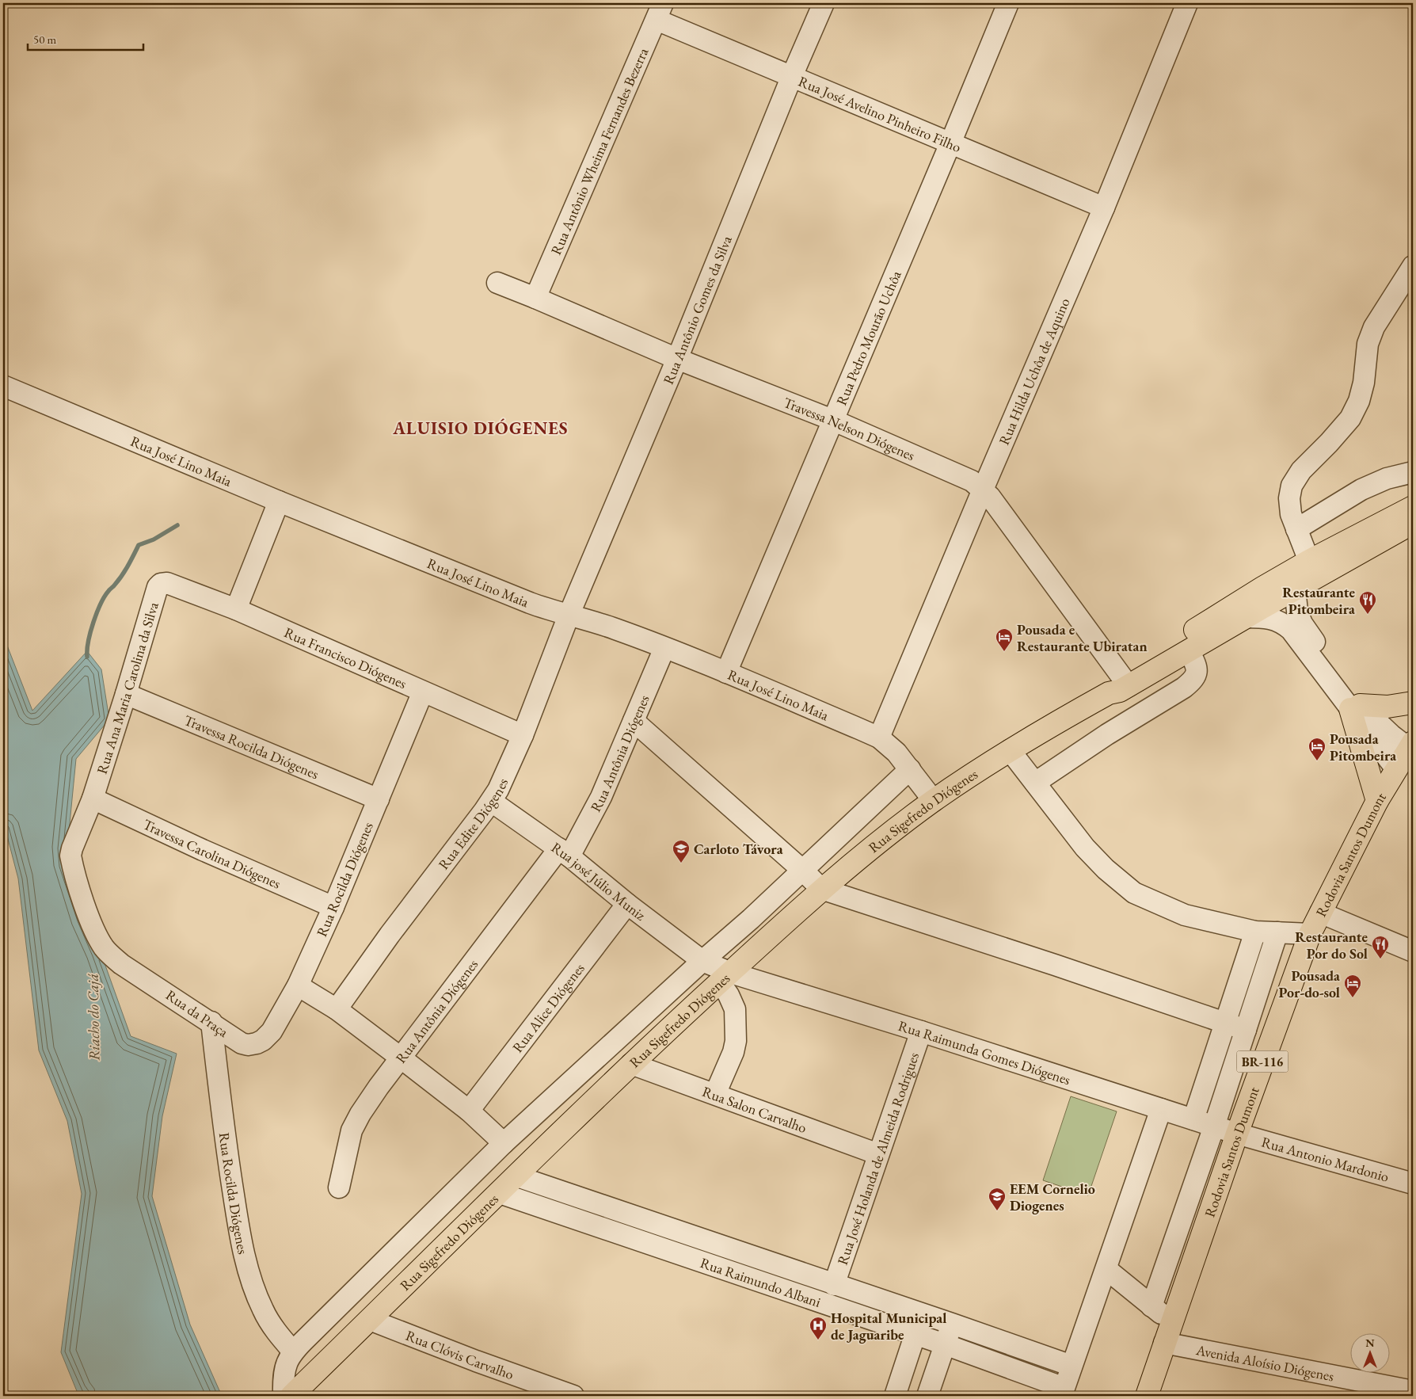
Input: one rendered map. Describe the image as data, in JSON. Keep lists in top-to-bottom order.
{
  "streets": {
    "main road": ["Rua Sigefredo Diógenes", "Rodovia Santos Dumont", "BR-116"],
    "street": [
      "Rua José Avelino Pinheiro Filho",
      "Rua Antônio Wheima Fernandes Bezerra",
      "Rua Antônio Gomes da Silva",
      "Rua Pedro Mourão Uchôa",
      "Rua Hilda Uchôa de Aquino",
      "Travessa Nelson Diógenes",
      "Rua José Lino Maia",
      "Rua Francisco Diógenes",
      "Rua Ana Maria Carolina da Silva",
      "Travessa Rocilda Diógenes",
      "Rua Antônia Diógenes",
      "Rua Edite Diógenes",
      "Travessa Carolina Diógenes",
      "Rua Rocilda Diógenes",
      "Rua josé Júlio Muniz",
      "Rua Alice Diógenes",
      "Rua da Praça",
      "Rua Raimunda Gomes Diógenes",
      "Rua Salon Carvalho",
      "Rua José Holanda de Almeida Rodrigues",
      "Rua Antonio Mardonio",
      "Rua Raimundo Albani",
      "Rua Clóvis Carvalho",
      "Avenida Aloísio Diógenes"
    ]
  },
  "crossings": [
    ["Rua José Avelino Pinheiro Filho", "Rua Antônio Wheima Fernandes Bezerra"],
    ["Rua José Avelino Pinheiro Filho", "Rua Antônio Gomes da Silva"],
    ["Rua José Avelino Pinheiro Filho", "Rua Pedro Mourão Uchôa"],
    ["Rua José Avelino Pinheiro Filho", "Rua Hilda Uchôa de Aquino"],
    ["Rua Antônio Wheima Fernandes Bezerra", "Travessa Nelson Diógenes"],
    ["Rua Antônio Gomes da Silva", "Travessa Nelson Diógenes"],
    ["Rua Antônio Gomes da Silva", "Rua José Lino Maia"],
    ["Rua Antônio Gomes da Silva", "Rua Edite Diógenes"],
    ["Rua Pedro Mourão Uchôa", "Travessa Nelson Diógenes"],
    ["Rua Pedro Mourão Uchôa", "Rua José Lino Maia"],
    ["Rua Hilda Uchôa de Aquino", "Travessa Nelson Diógenes"],
    ["Rua Hilda Uchôa de Aquino", "Rua José Lino Maia"],
    ["Travessa Nelson Diógenes", "Rua Sigefredo Diógenes"],
    ["Rua José Lino Maia", "Rua Antônia Diógenes"],
    ["Rua José Lino Maia", "Rua Sigefredo Diógenes"],
    ["Rua José Lino Maia", "Rua Edite Diógenes"],
    ["Rua Francisco Diógenes", "Rua Ana Maria Carolina da Silva"],
    ["Rua Francisco Diógenes", "Rua Edite Diógenes"],
    ["Rua Francisco Diógenes", "Rua Rocilda Diógenes"],
    ["Rua Ana Maria Carolina da Silva", "Travessa Rocilda Diógenes"],
    ["Rua Ana Maria Carolina da Silva", "Travessa Carolina Diógenes"],
    ["Rua Ana Maria Carolina da Silva", "Rua da Praça"],
    ["Travessa Rocilda Diógenes", "Rua Rocilda Diógenes"],
    ["Rua Antônia Diógenes", "Rua josé Júlio Muniz"],
    ["Rua Sigefredo Diógenes", "Rua josé Júlio Muniz"],
    ["Rua Sigefredo Diógenes", "Rua Raimunda Gomes Diógenes"],
    ["Rua Sigefredo Diógenes", "Rua Salon Carvalho"],
    ["Rua Sigefredo Diógenes", "Rua Raimundo Albani"],
    ["Rua Sigefredo Diógenes", "Rua Clóvis Carvalho"],
    ["Rua Edite Diógenes", "Rua josé Júlio Muniz"],
    ["Travessa Carolina Diógenes", "Rua Rocilda Diógenes"],
    ["Rodovia Santos Dumont", "Rua Raimunda Gomes Diógenes"],
    ["Rodovia Santos Dumont", "Rua Antonio Mardonio"],
    ["Rodovia Santos Dumont", "Avenida Aloísio Diógenes"],
    ["Rua Rocilda Diógenes", "Rua da Praça"],
    ["Rua josé Júlio Muniz", "Rua Alice Diógenes"],
    ["Rua josé Júlio Muniz", "Rua Raimunda Gomes Diógenes"],
    ["Rua Raimunda Gomes Diógenes", "Rua José Holanda de Almeida Rodrigues"],
    ["Rua Raimunda Gomes Diógenes", "Rua Antonio Mardonio"],
    ["Rua Salon Carvalho", "Rua José Holanda de Almeida Rodrigues"],
    ["Rua José Holanda de Almeida Rodrigues", "Rua Raimundo Albani"]
  ],
  "districts": ["ALUISIO DIÓGENES"],
  "water": ["Riacho do Cajá"],
  "places": {
    "restaurant": ["Restaurante Pitombeira", "Restaurante Por do Sol"],
    "hotel": ["Pousada e Restaurante Ubiratan", "Pousada Pitombeira", "Pousada Por-do-sol"],
    "school or university": ["Carloto Távora", "EEM Cornelio Diogenes"],
    "hospital": ["Hospital Municipal de Jaguaribe"]
  },
  "scale_bar": "50 m",
  "north": "top"
}
